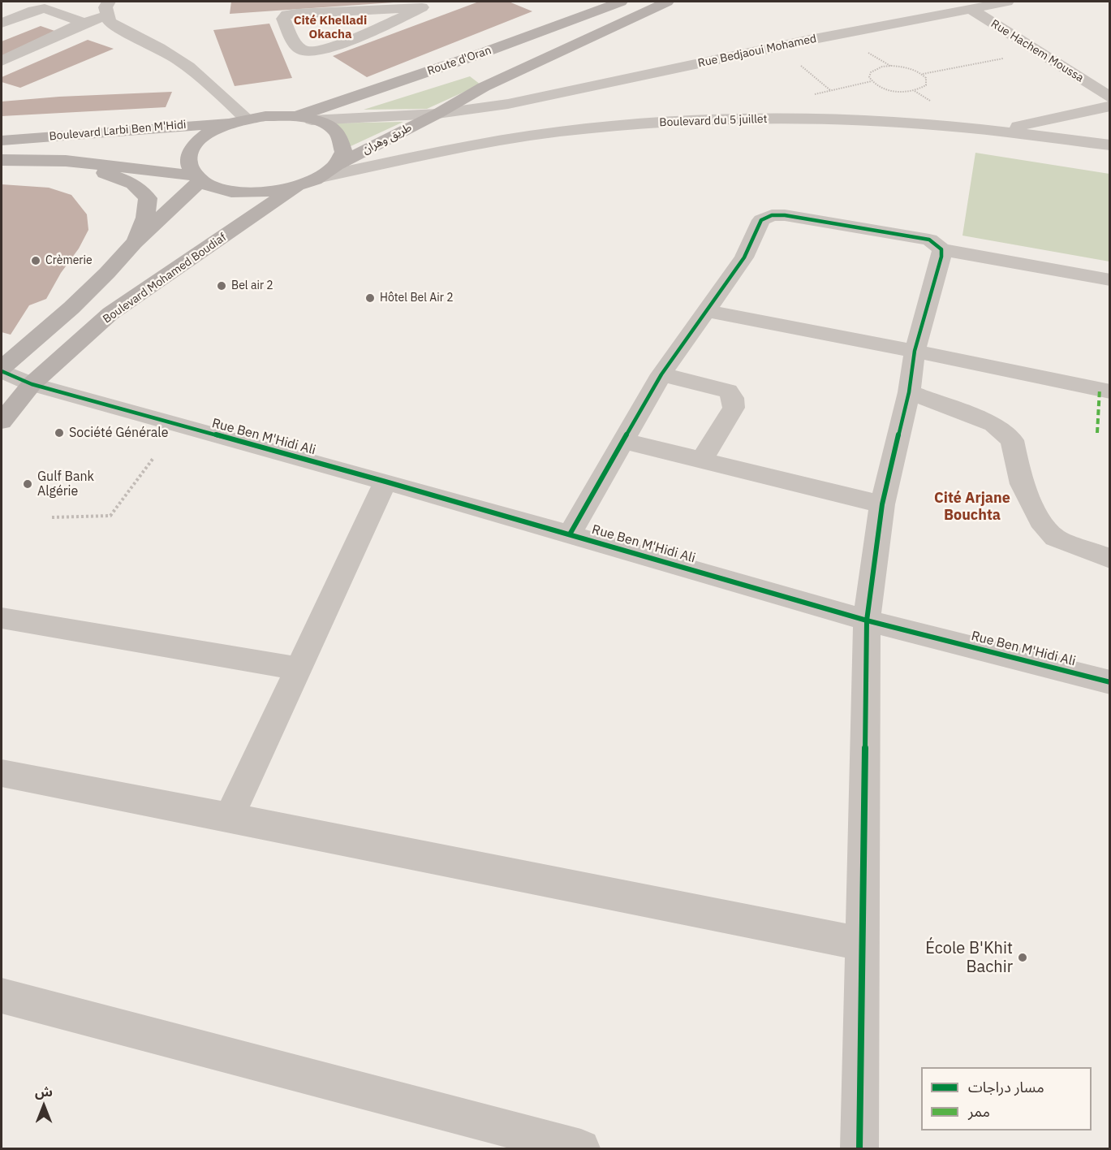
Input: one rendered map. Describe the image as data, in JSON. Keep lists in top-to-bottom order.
{
  "streets": {
    "main road": [
      "Route d'Oran",
      "Boulevard Larbi Ben M'Hidi",
      "طريق وهران",
      "Boulevard Mohamed Boudiaf"
    ],
    "street": [
      "Rue Bedjaoui Mohamed",
      "Rue Hachem Moussa",
      "Boulevard du 5 juillet",
      "Rue Ben M'Hidi Ali"
    ]
  },
  "crossings": [
    ["Rue Bedjaoui Mohamed", "Rue Hachem Moussa"],
    ["Rue Bedjaoui Mohamed", "Route d'Oran"],
    ["Rue Bedjaoui Mohamed", "طريق وهران"],
    ["Boulevard du 5 juillet", "طريق وهران"],
    ["Boulevard Larbi Ben M'Hidi", "طريق وهران"],
    ["Boulevard Larbi Ben M'Hidi", "Boulevard Mohamed Boudiaf"],
    ["طريق وهران", "Boulevard Mohamed Boudiaf"],
    ["Boulevard Mohamed Boudiaf", "Rue Ben M'Hidi Ali"]
  ],
  "districts": ["Cité Khelladi Okacha", "Cité Arjane Bouchta"],
  "places": [
    "Crèmerie",
    "Bel air 2",
    "Hôtel Bel Air 2",
    "Société Générale",
    "Gulf Bank Algérie",
    "École B'Khit Bachir"
  ],
  "legend": ["مسار دراجات", "ممر"],
  "north": "top"
}
